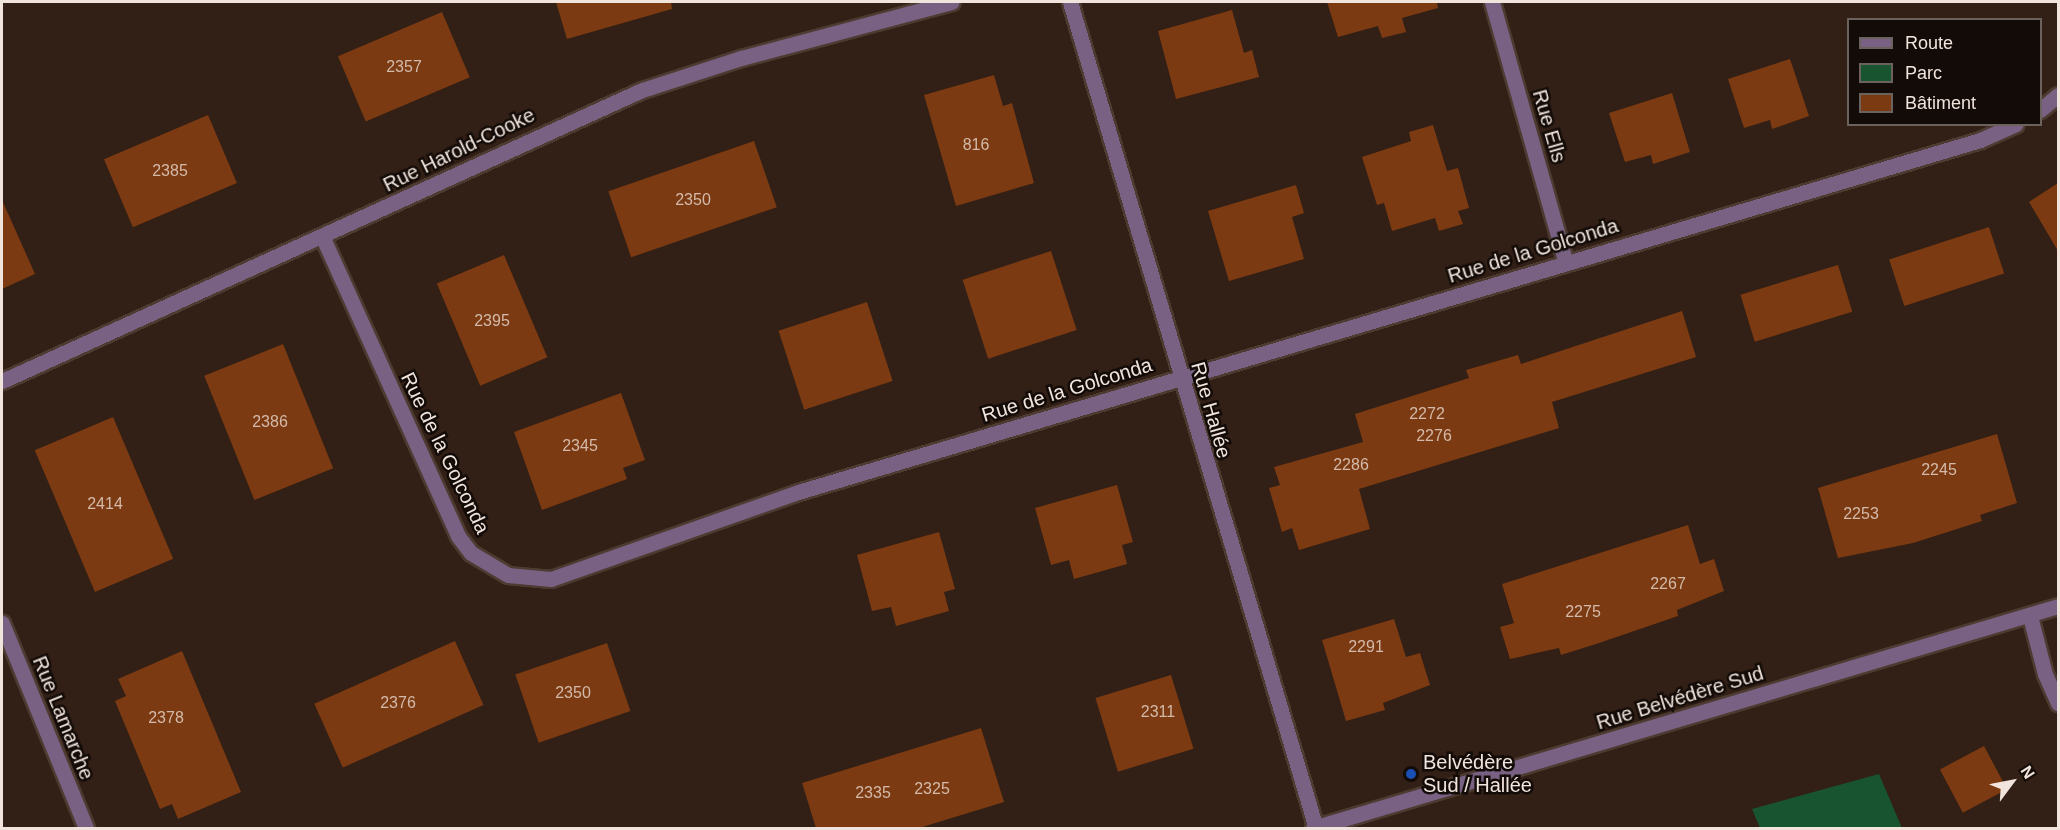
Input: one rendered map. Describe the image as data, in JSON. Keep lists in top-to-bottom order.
{
  "streets": {
    "street": [
      "Rue Ells",
      "Rue Harold-Cooke",
      "Rue de la Golconda",
      "Rue Hallée",
      "Rue Belvédère Sud",
      "Rue Lamarche"
    ]
  },
  "crossings": [
    ["Rue Ells", "Rue de la Golconda"],
    ["Rue Harold-Cooke", "Rue de la Golconda"],
    ["Rue de la Golconda", "Rue Hallée"],
    ["Rue Hallée", "Rue Belvédère Sud"]
  ],
  "places": ["Belvédère Sud / Hallée"],
  "house_numbers": [
    "2357",
    "816",
    "2385",
    "2350",
    "2395",
    "2272",
    "2386",
    "2276",
    "2345",
    "2286",
    "2245",
    "2414",
    "2253",
    "2267",
    "2275",
    "2291",
    "2350",
    "2376",
    "2311",
    "2378",
    "2325",
    "2335"
  ],
  "legend": ["Route", "Parc", "Bâtiment"],
  "north": "top right"
}
